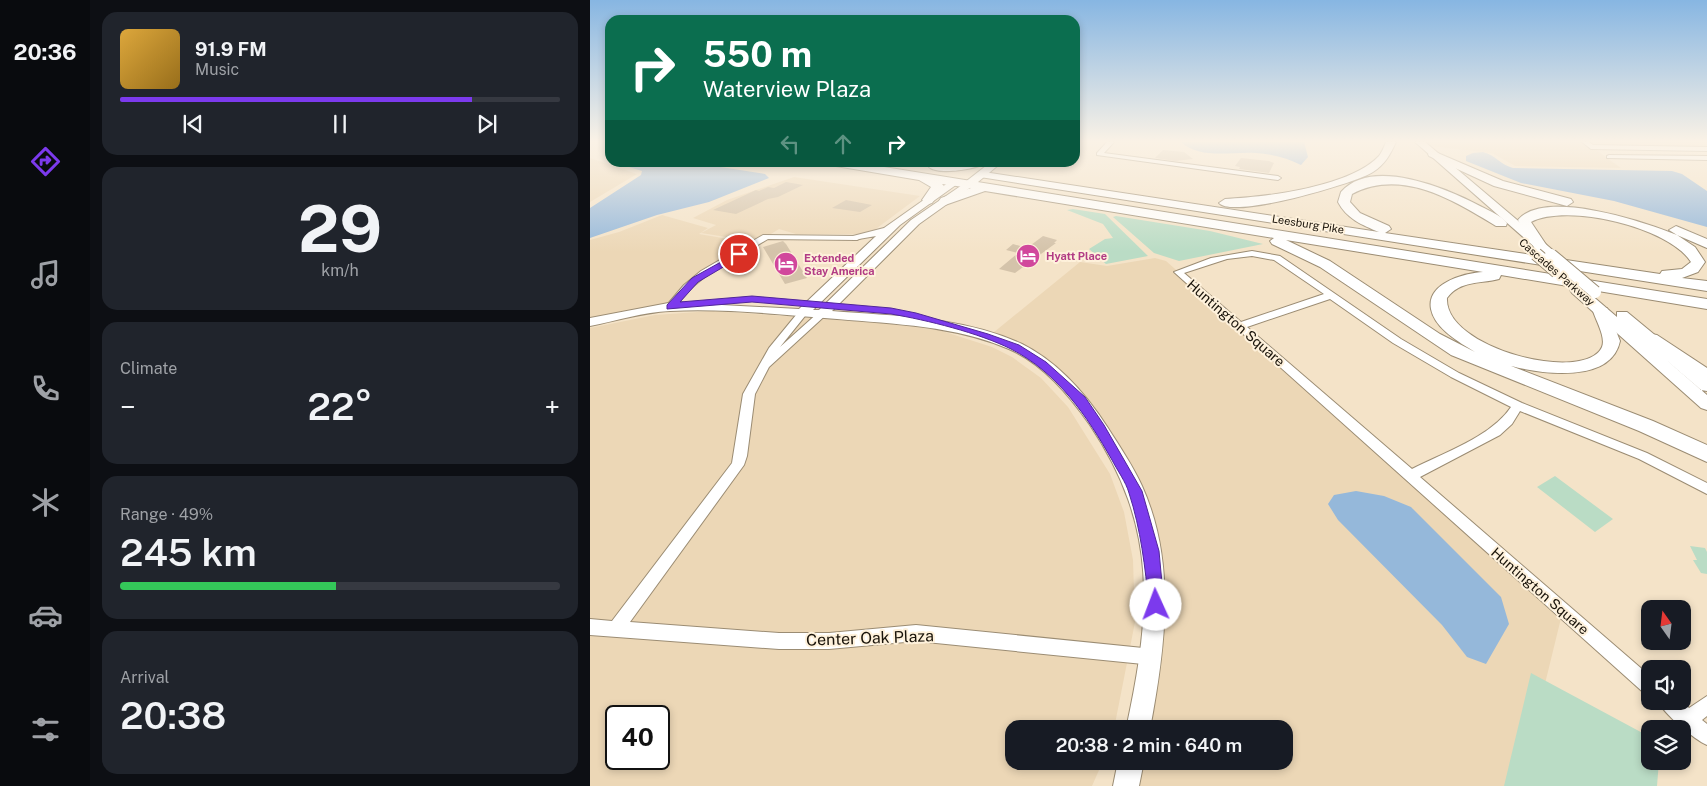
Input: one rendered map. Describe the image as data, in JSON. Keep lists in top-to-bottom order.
{
  "streets": {
    "highway": ["Leesburg Pike"],
    "main road": ["Cascades Parkway"],
    "street": ["Huntington Square", "Center Oak Plaza"]
  },
  "places": {
    "hotel": ["Hyatt Place", "Extended Stay America"]
  },
  "north": "top",
  "page": {
    "tabs": "20:36",
    "turn": ["550 m", "Waterview Plaza"],
    "song": ["91.9 FM", "Music"],
    "tile": [
      ["29", "km/h"],
      "Climate",
      ["Range · 49%", "245 km"],
      ["Arrival", "20:38"]
    ],
    "heat": ["−", "22°", "+"],
    "limit": "40",
    "trip": "20:38 · 2 min · 640 m"
  }
}
